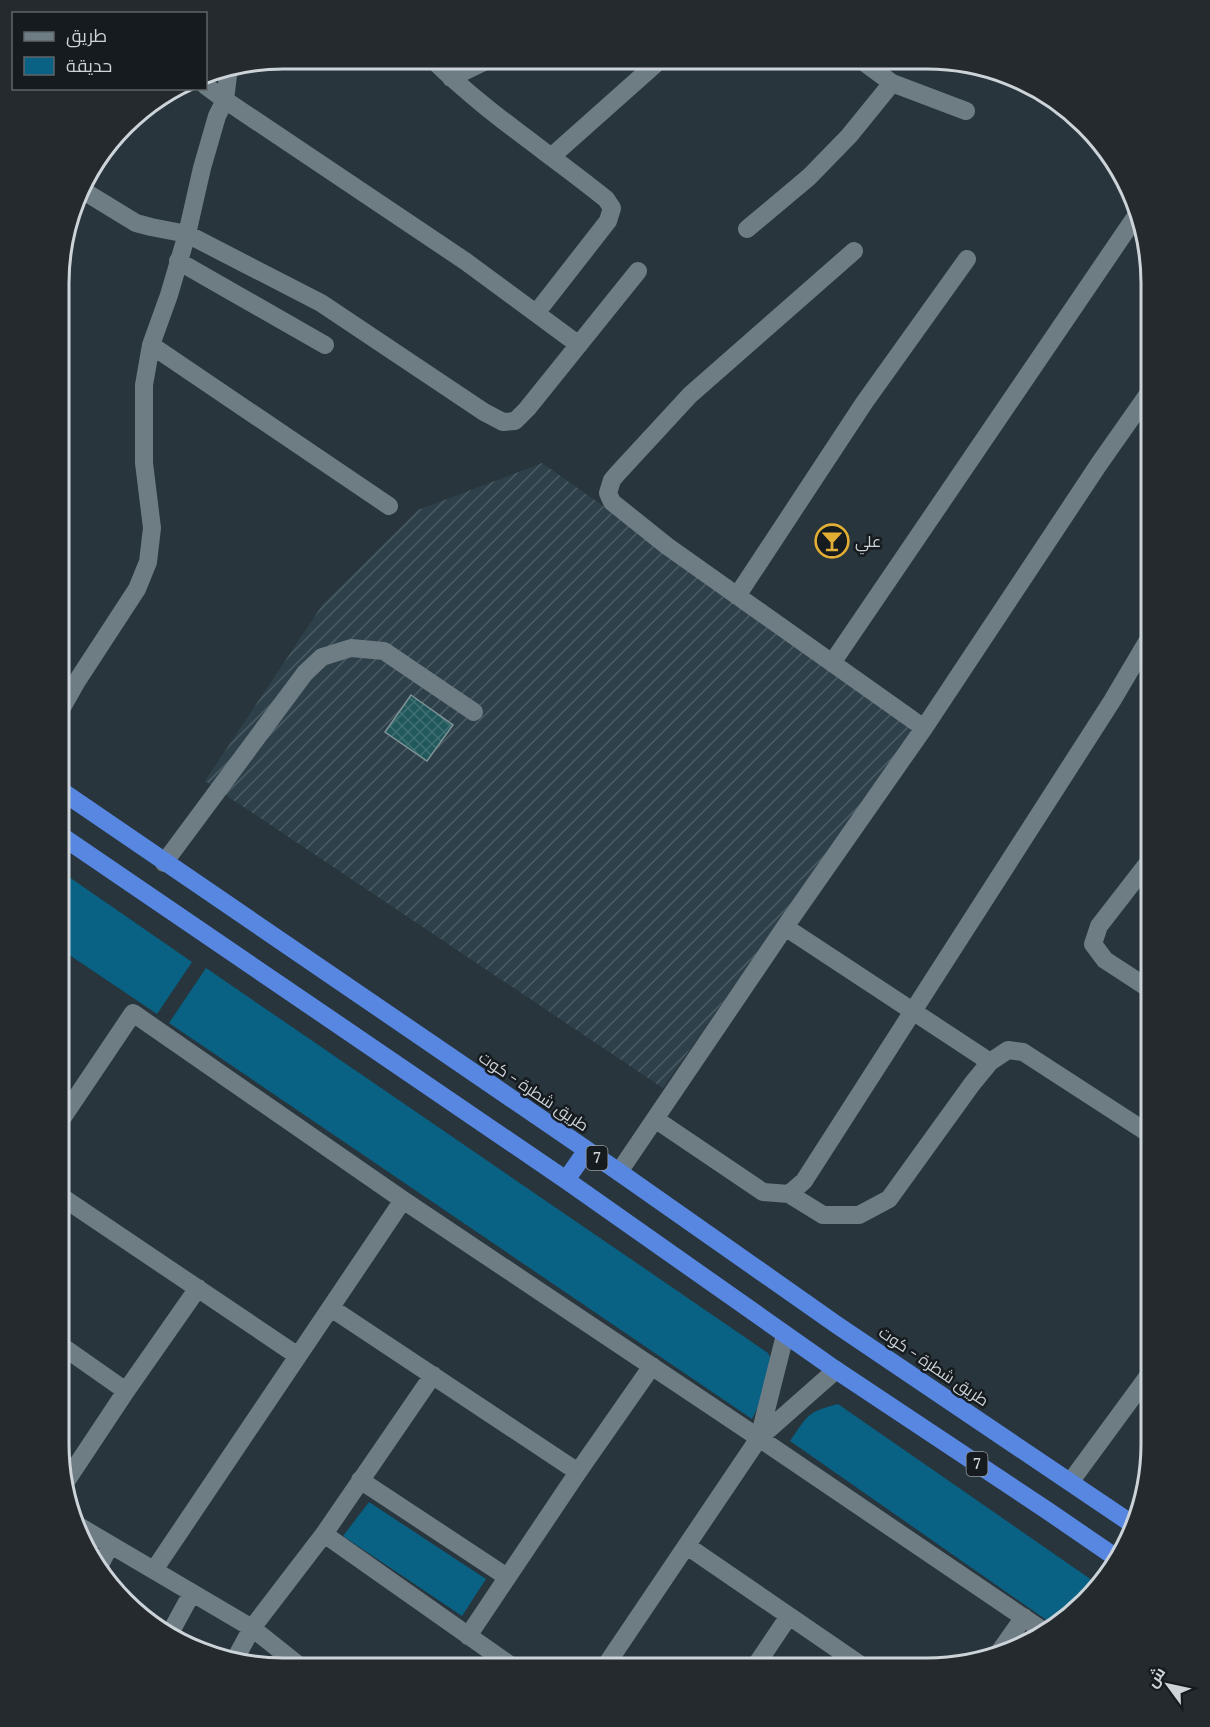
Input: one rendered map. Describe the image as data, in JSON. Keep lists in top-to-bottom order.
{
  "streets": {
    "highway": ["طريق شطرة - كوت", "7"]
  },
  "places": {
    "bar": ["علي"]
  },
  "legend": ["طريق", "حديقة"],
  "north": "top left"
}
